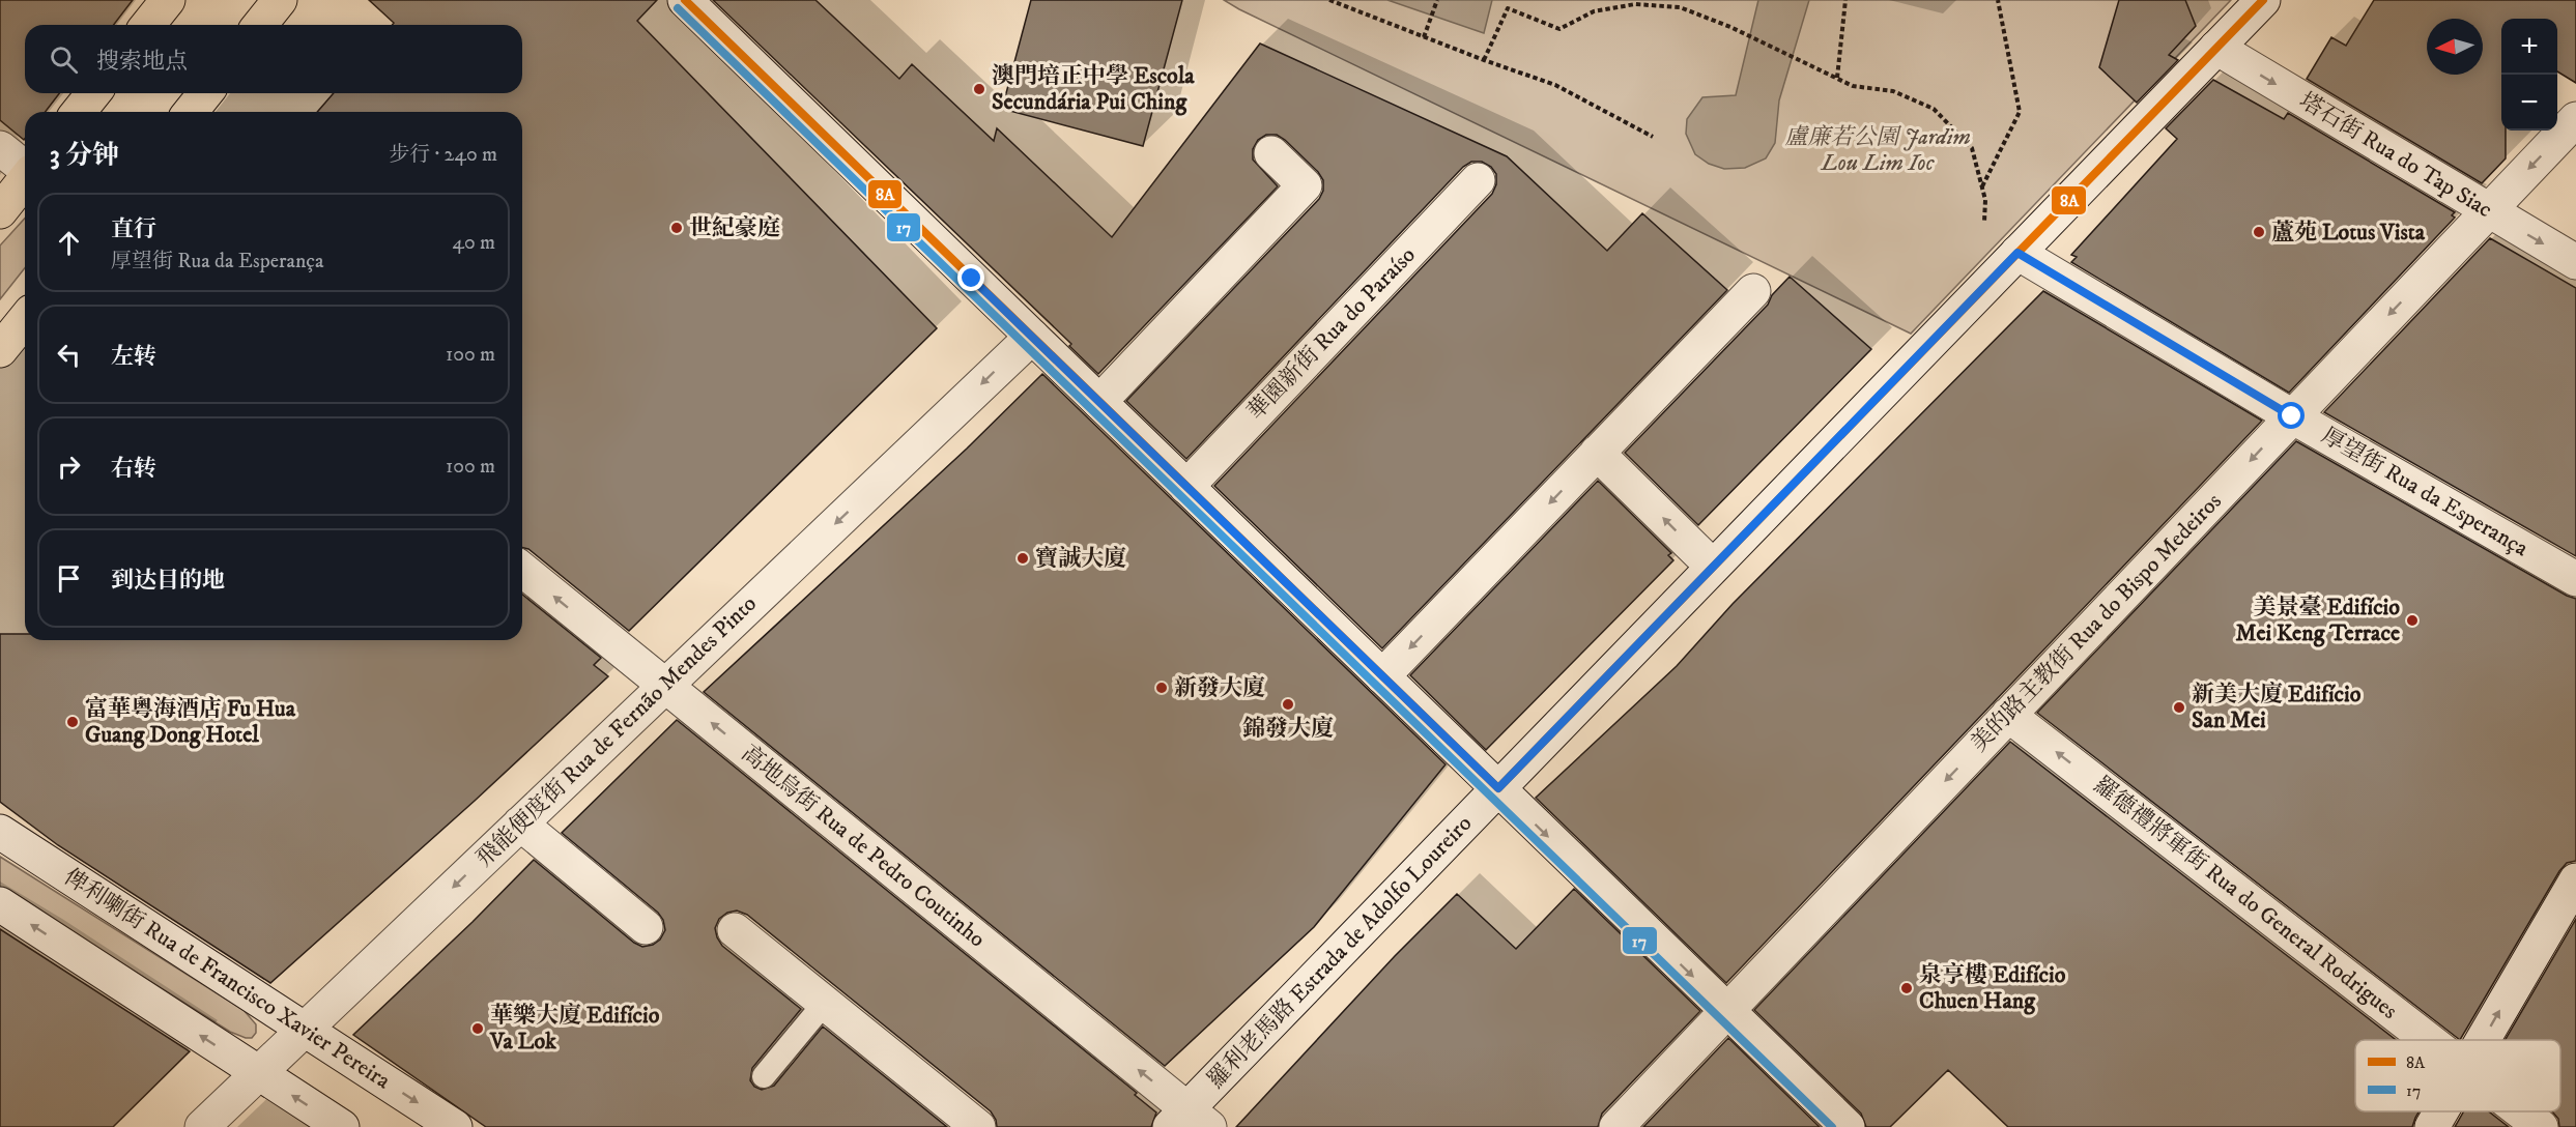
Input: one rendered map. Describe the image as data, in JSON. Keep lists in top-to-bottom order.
{
  "streets": {
    "street": [
      "塔石街 Rua do Tap Siac",
      "華園新街 Rua do Paraíso",
      "厚望街 Rua da Esperança",
      "美的路主教街 Rua do Bispo Medeiros",
      "飛能便度街 Rua de Fernão Mendes Pinto",
      "高地烏街 Rua de Pedro Coutinho",
      "羅德禮將軍街 Rua do General Rodrigues",
      "羅利老馬路 Estrada de Adolfo Loureiro",
      "俾利喇街 Rua de Francisco Xavier Pereira"
    ]
  },
  "crossings": [
    ["塔石街 Rua do Tap Siac", "美的路主教街 Rua do Bispo Medeiros"],
    ["塔石街 Rua do Tap Siac", "羅利老馬路 Estrada de Adolfo Loureiro"],
    ["厚望街 Rua da Esperança", "美的路主教街 Rua do Bispo Medeiros"],
    ["厚望街 Rua da Esperança", "羅利老馬路 Estrada de Adolfo Loureiro"],
    ["美的路主教街 Rua do Bispo Medeiros", "羅德禮將軍街 Rua do General Rodrigues"],
    ["飛能便度街 Rua de Fernão Mendes Pinto", "高地烏街 Rua de Pedro Coutinho"],
    ["飛能便度街 Rua de Fernão Mendes Pinto", "俾利喇街 Rua de Francisco Xavier Pereira"],
    ["高地烏街 Rua de Pedro Coutinho", "羅利老馬路 Estrada de Adolfo Loureiro"]
  ],
  "one_way": [
    "塔石街 Rua do Tap Siac",
    "美的路主教街 Rua do Bispo Medeiros",
    "飛能便度街 Rua de Fernão Mendes Pinto",
    "羅德禮將軍街 Rua do General Rodrigues"
  ],
  "parks": ["盧廉若公園 Jardim Lou Lim Ioc"],
  "places": [
    "澳門培正中學 Escola Secundária Pui Ching",
    "世紀豪庭",
    "蘆苑 Lotus Vista",
    "寶誠大廈",
    "美景臺 Edifício Mei Keng Terrace",
    "新發大廈",
    "錦發大廈",
    "新美大廈 Edifício San Mei",
    "富華粵海酒店 Fu Hua Guang Dong Hotel",
    "泉亨樓 Edifício Chuen Hang",
    "華樂大廈 Edifício Va Lok"
  ],
  "lines": ["transit line 8A", "transit line 17"],
  "legend": ["8A", "17"],
  "north": "left",
  "page": {
    "map_buttons": ["+", "−"],
    "search": "搜索地点",
    "heading": ["3 分钟", "步行 · 240 m"],
    "list": [
      ["直行", "厚望街 Rua da Esperança", "40 m"],
      ["左转", "100 m"],
      ["右转", "100 m"],
      "到达目的地"
    ]
  }
}
